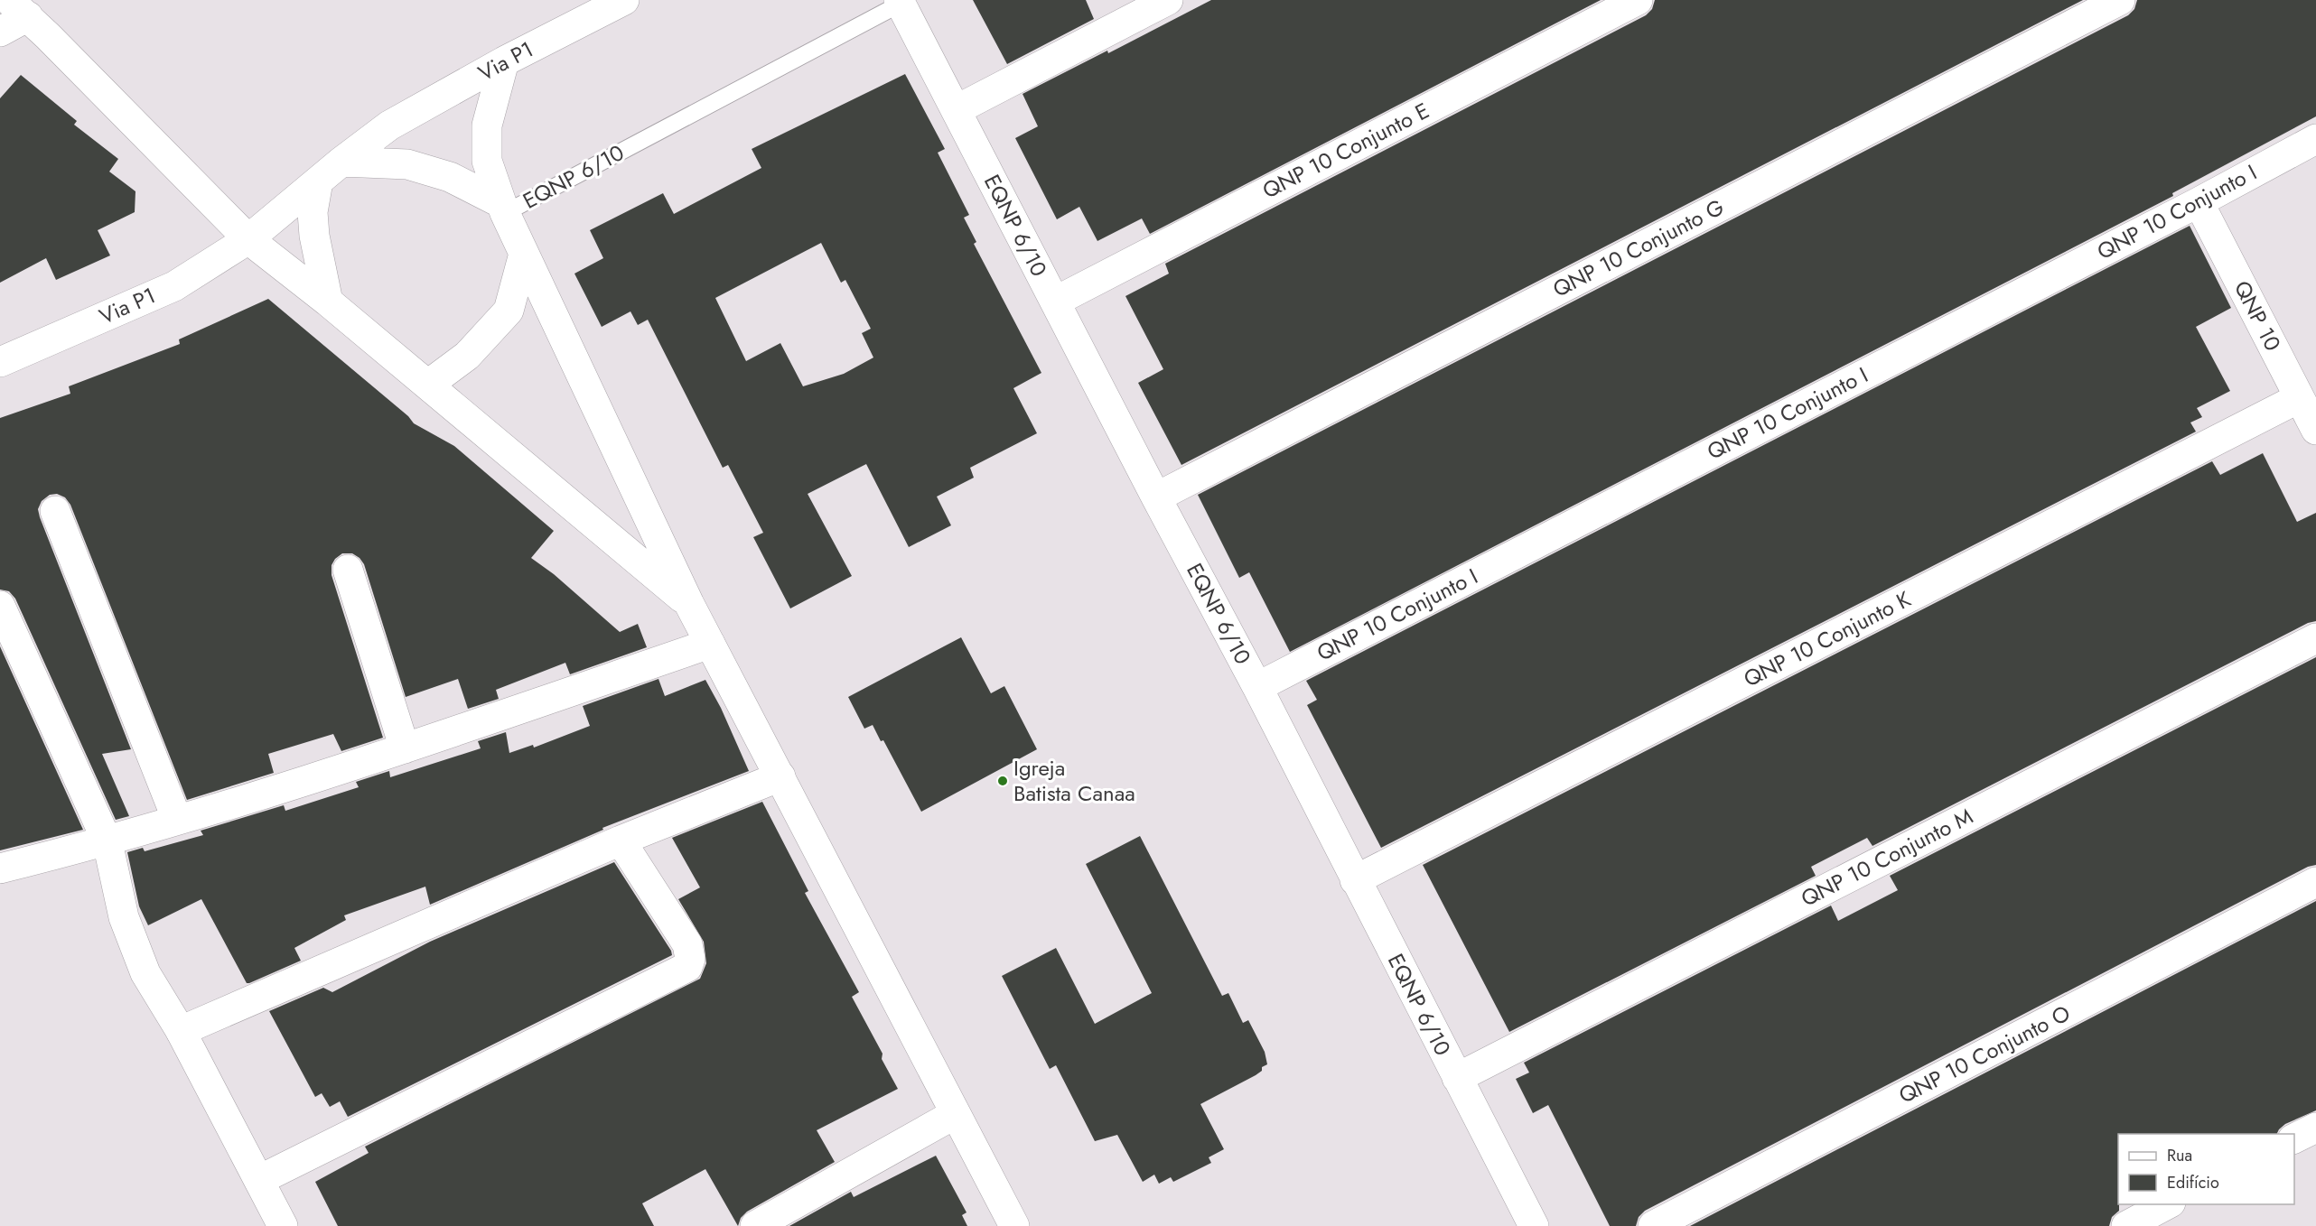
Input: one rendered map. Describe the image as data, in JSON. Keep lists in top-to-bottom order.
{
  "streets": {
    "street": [
      "Via P1",
      "QNP 10 Conjunto E",
      "EQNP 6/10",
      "QNP 10 Conjunto I",
      "QNP 10 Conjunto G",
      "QNP 10",
      "QNP 10 Conjunto K",
      "QNP 10 Conjunto M",
      "QNP 10 Conjunto O"
    ]
  },
  "crossings": [
    ["QNP 10 Conjunto E", "EQNP 6/10"],
    ["EQNP 6/10", "QNP 10 Conjunto I"],
    ["EQNP 6/10", "QNP 10 Conjunto G"],
    ["EQNP 6/10", "QNP 10 Conjunto K"],
    ["EQNP 6/10", "QNP 10 Conjunto M"],
    ["QNP 10 Conjunto I", "QNP 10"],
    ["QNP 10", "QNP 10 Conjunto K"]
  ],
  "places": ["Igreja Batista Canaa"],
  "legend": ["Rua", "Edifício"]
}
